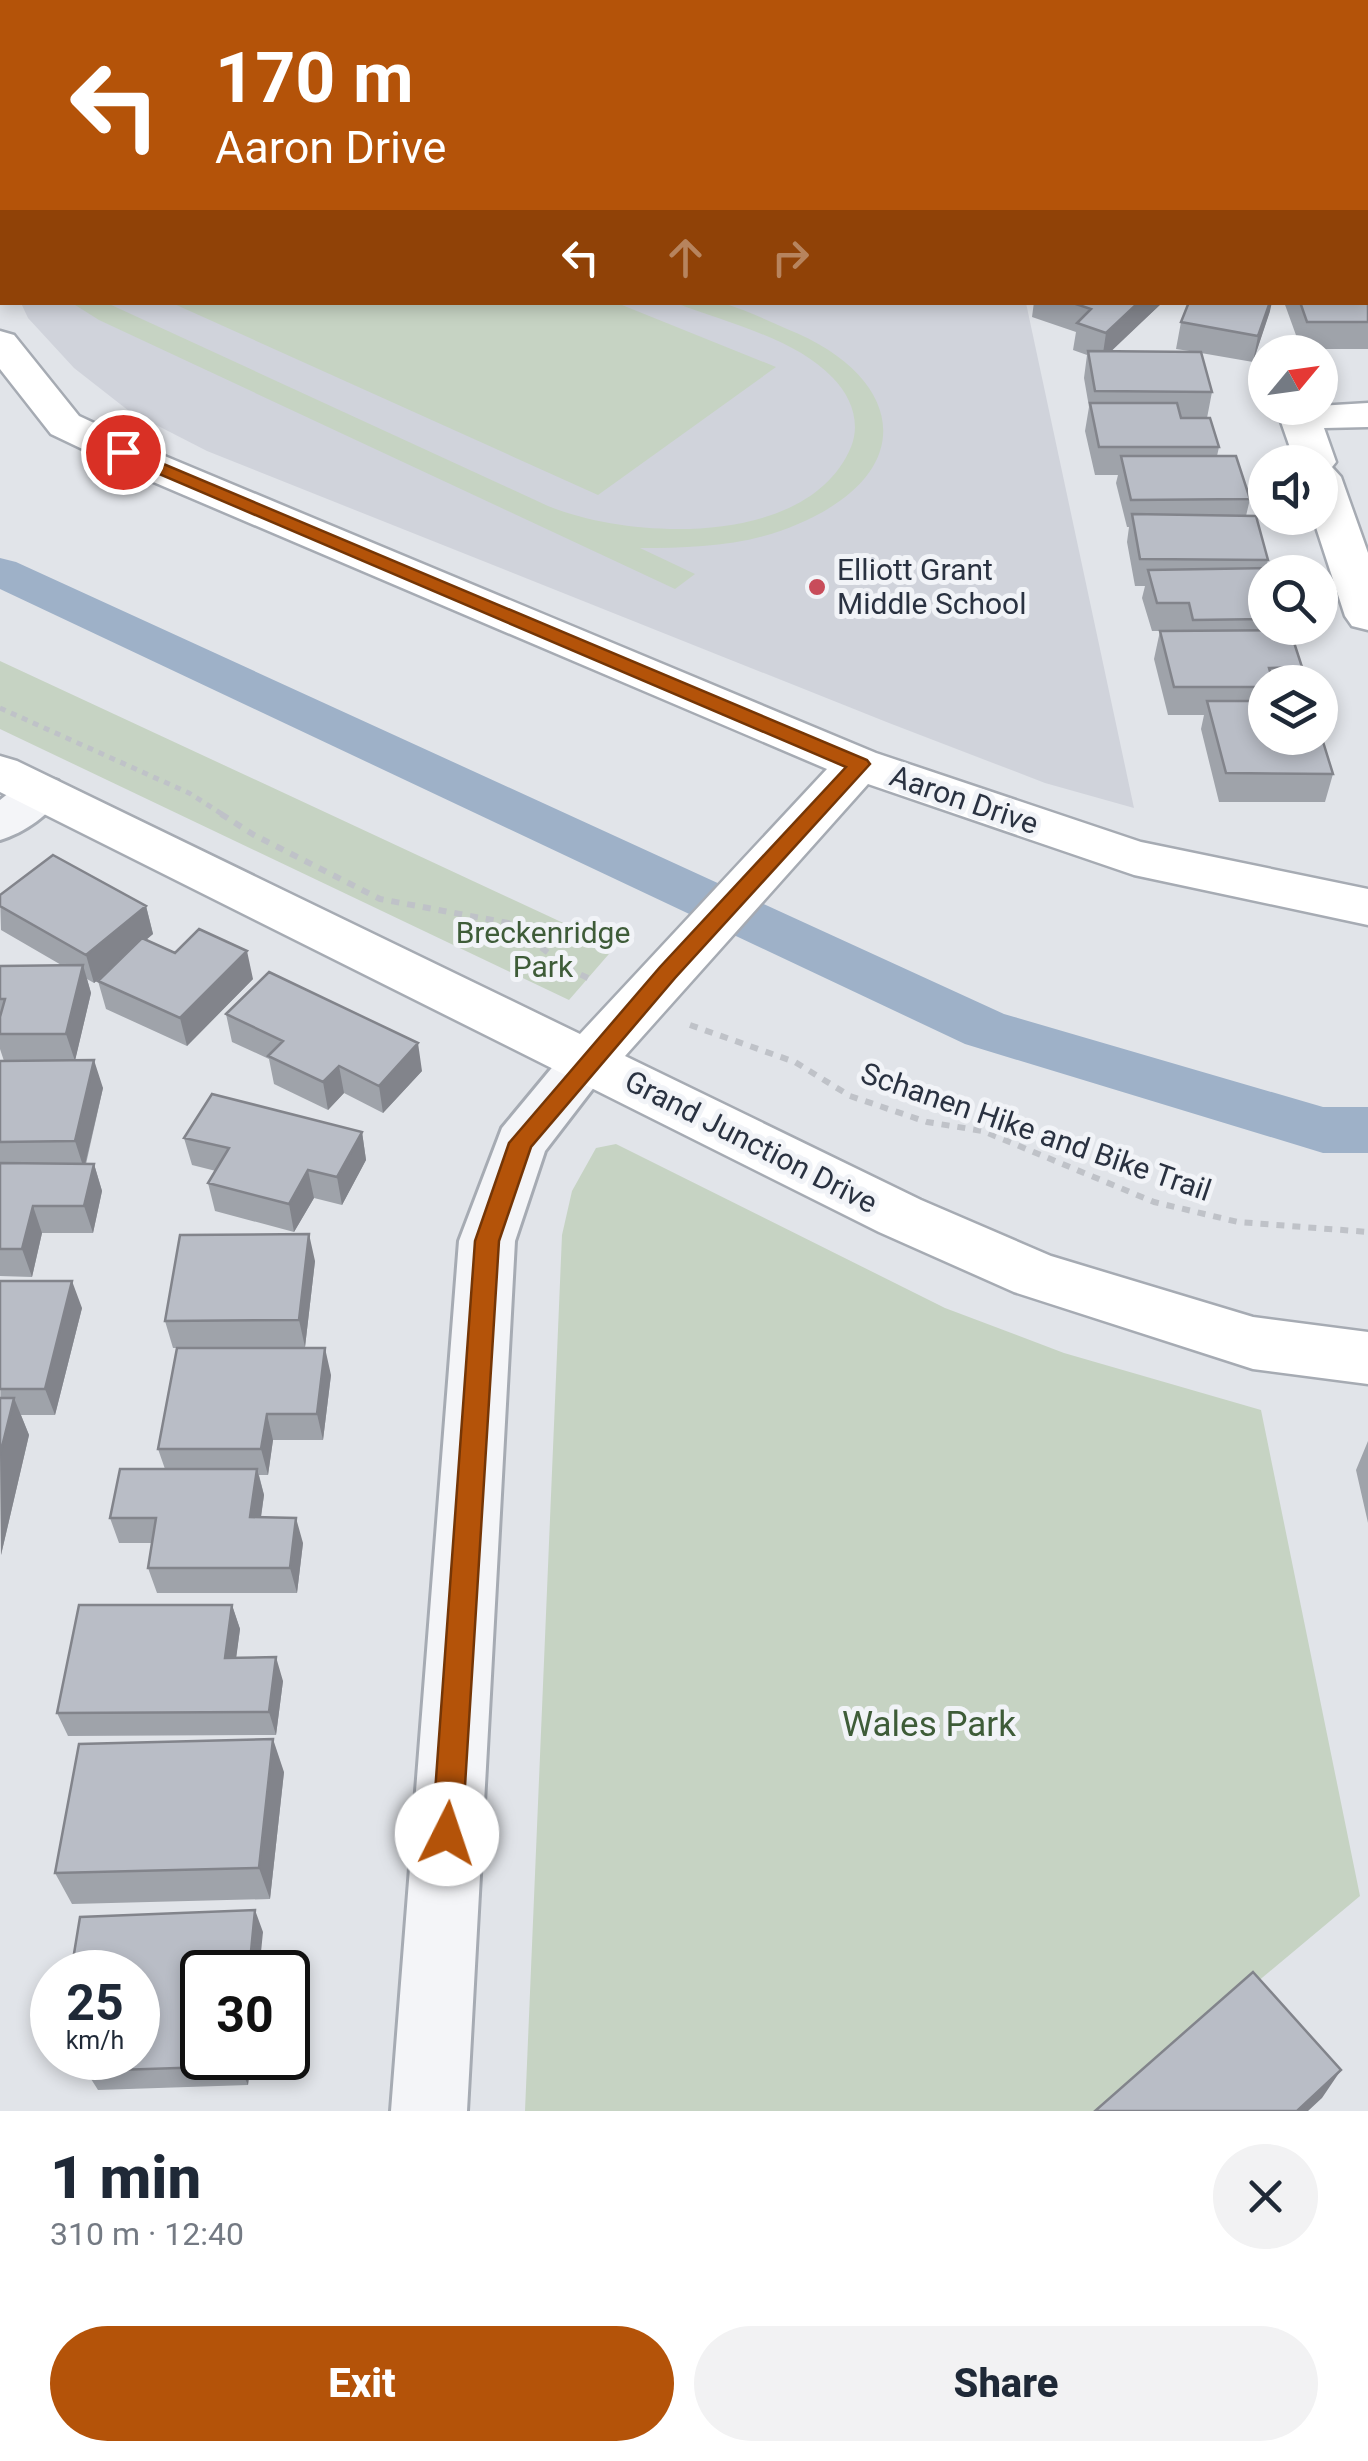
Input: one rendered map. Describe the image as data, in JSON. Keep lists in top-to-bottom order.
{
  "streets": {
    "street": ["Aaron Drive", "Grand Junction Drive"],
    "path": ["Schanen Hike and Bike Trail"]
  },
  "parks": ["Breckenridge Park", "Wales Park"],
  "places": ["Elliott Grant Middle School"],
  "north": "top right",
  "page": {
    "turn": ["170 m", "Aaron Drive"],
    "speed": "25 km/h",
    "limit": "30",
    "heading": ["1 min", "310 m · 12:40"],
    "buttons": ["Exit", "Share"]
  }
}
